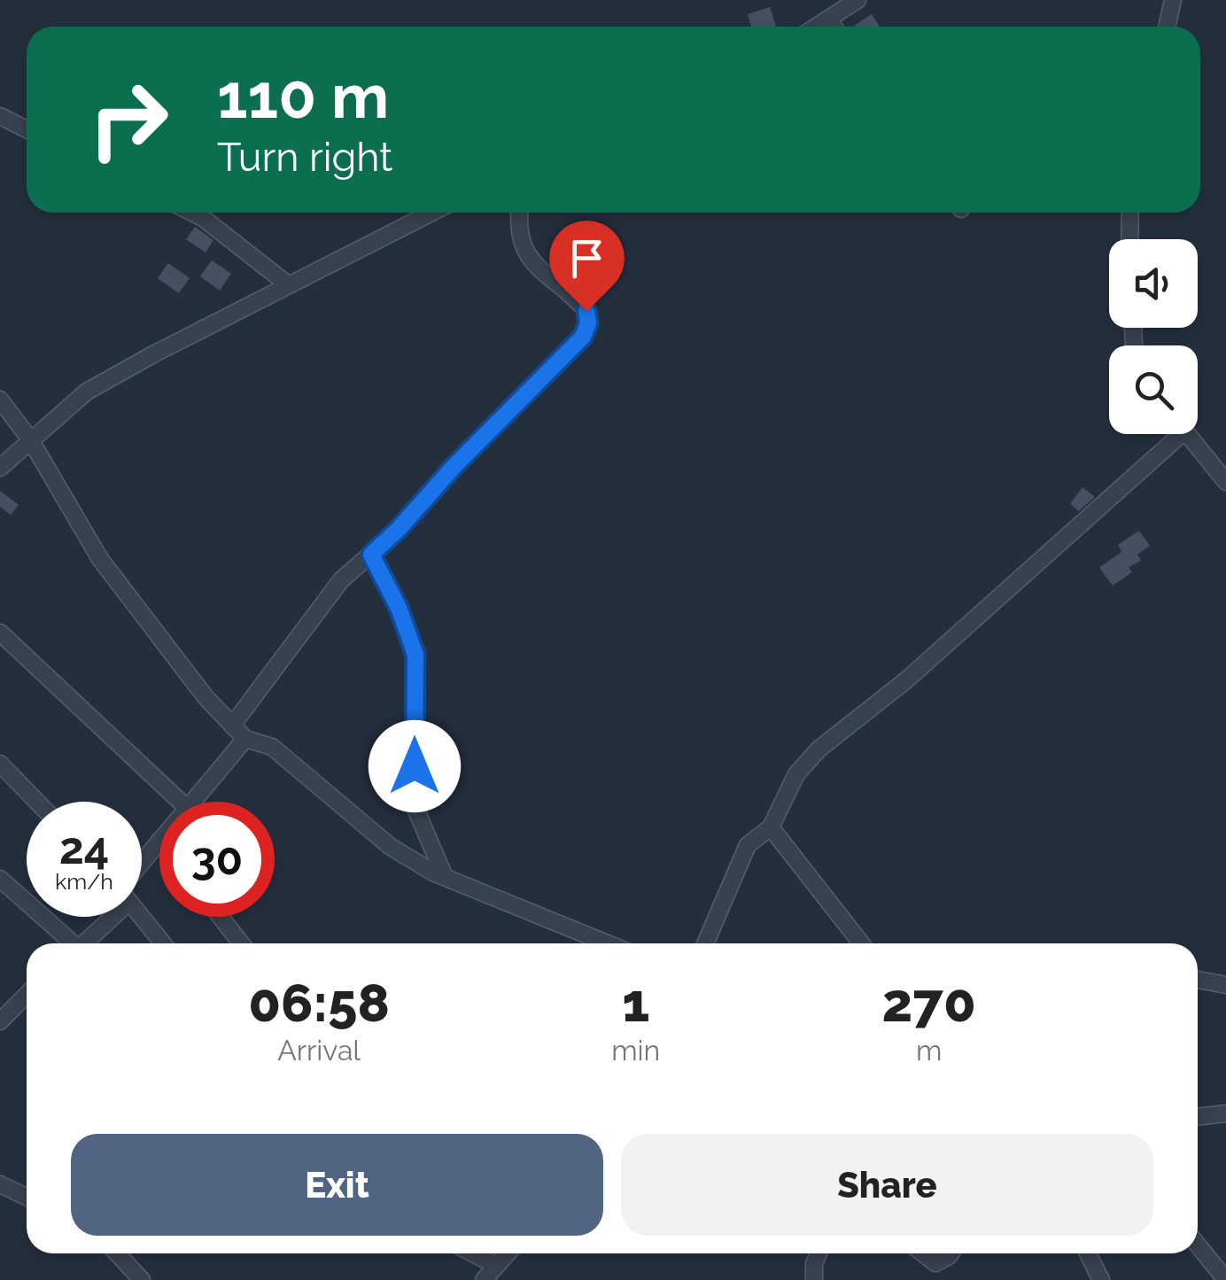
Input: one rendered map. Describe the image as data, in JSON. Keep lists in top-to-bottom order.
{
  "page": {
    "turn": ["110 m", "Turn right"],
    "speed": "24 km/h",
    "limit": "30",
    "eta": [
      "06:58",
      "Arrival",
      "1",
      "min",
      "270",
      "m"
    ],
    "buttons": ["Exit", "Share"]
  }
}
